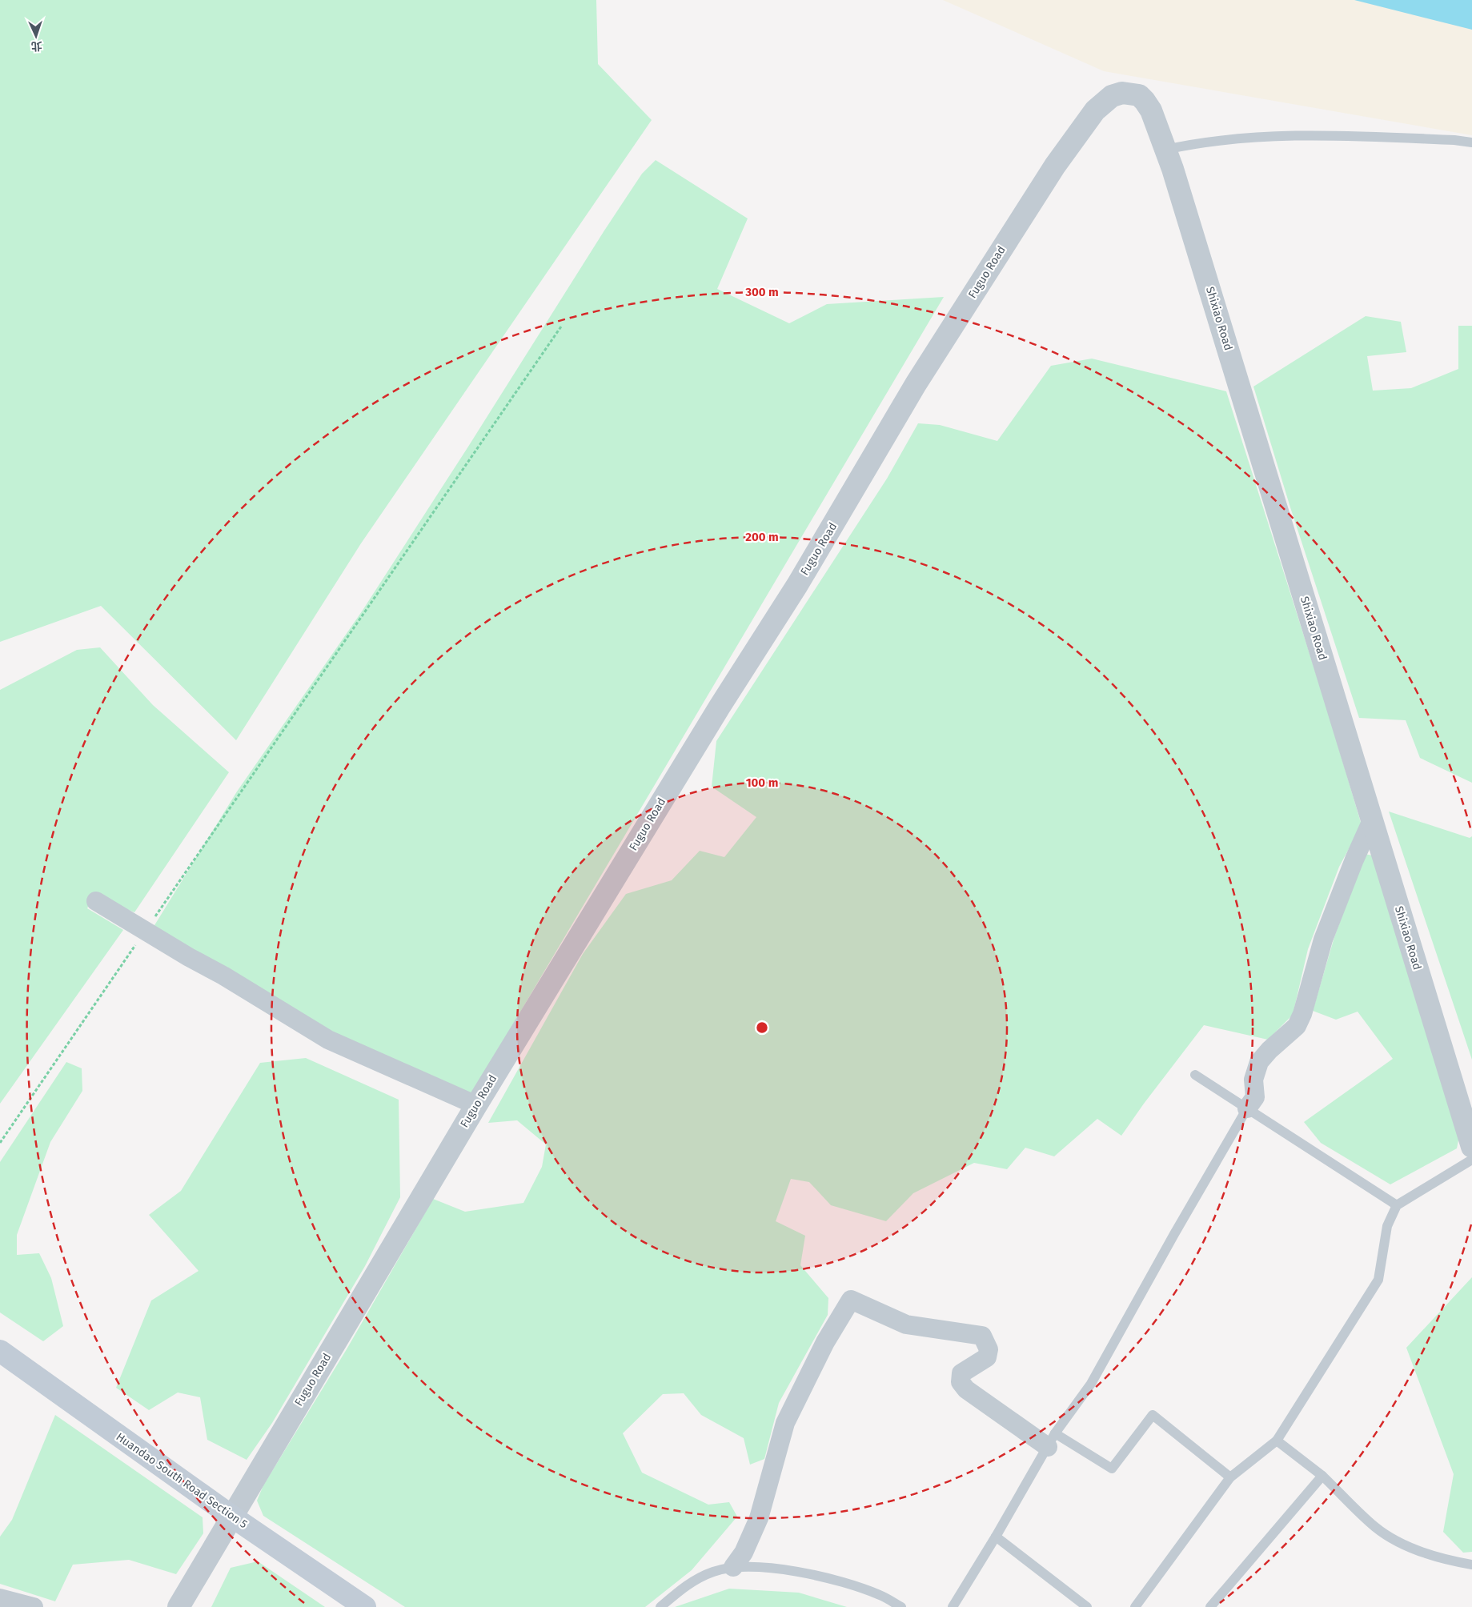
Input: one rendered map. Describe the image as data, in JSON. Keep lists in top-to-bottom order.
{
  "streets": {
    "main road": ["Huandao South Road Section 5"],
    "street": ["Fuguo Road", "Shixiao Road"]
  },
  "crossings": [
    ["Fuguo Road", "Shixiao Road"],
    ["Fuguo Road", "Huandao South Road Section 5"]
  ],
  "north": "bottom",
  "rings": ["300 m", "200 m", "100 m"]
}
